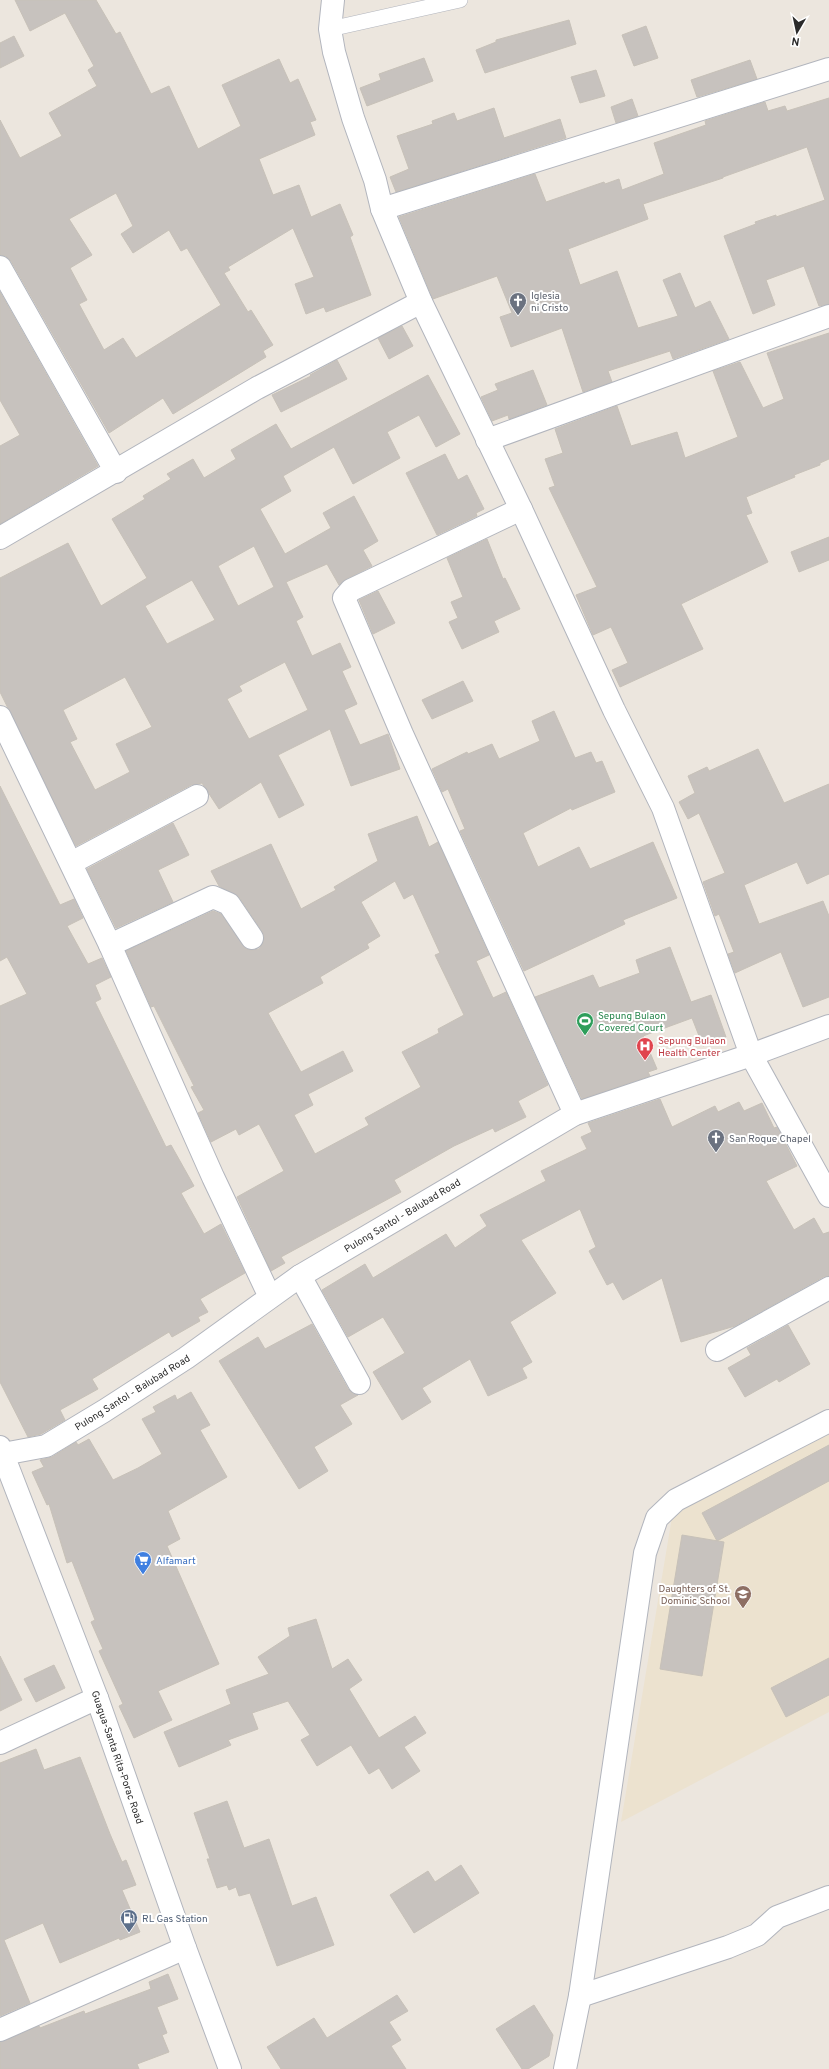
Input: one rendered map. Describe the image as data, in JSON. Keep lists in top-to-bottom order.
{
  "streets": {
    "street": ["Pulong Santol - Balubad Road", "Guagua-Santa Rita-Porac Road"]
  },
  "crossings": [
    ["Pulong Santol - Balubad Road", "Guagua-Santa Rita-Porac Road"]
  ],
  "places": {
    "church": ["Iglesia ni Cristo", "San Roque Chapel"],
    "sports": ["Sepung Bulaon Covered Court"],
    "hospital": ["Sepung Bulaon Health Center"],
    "supermarket": ["Alfamart"],
    "school or university": ["Daughters of St. Dominic School"],
    "fuel station": ["RL Gas Station"]
  },
  "north": "bottom"
}
